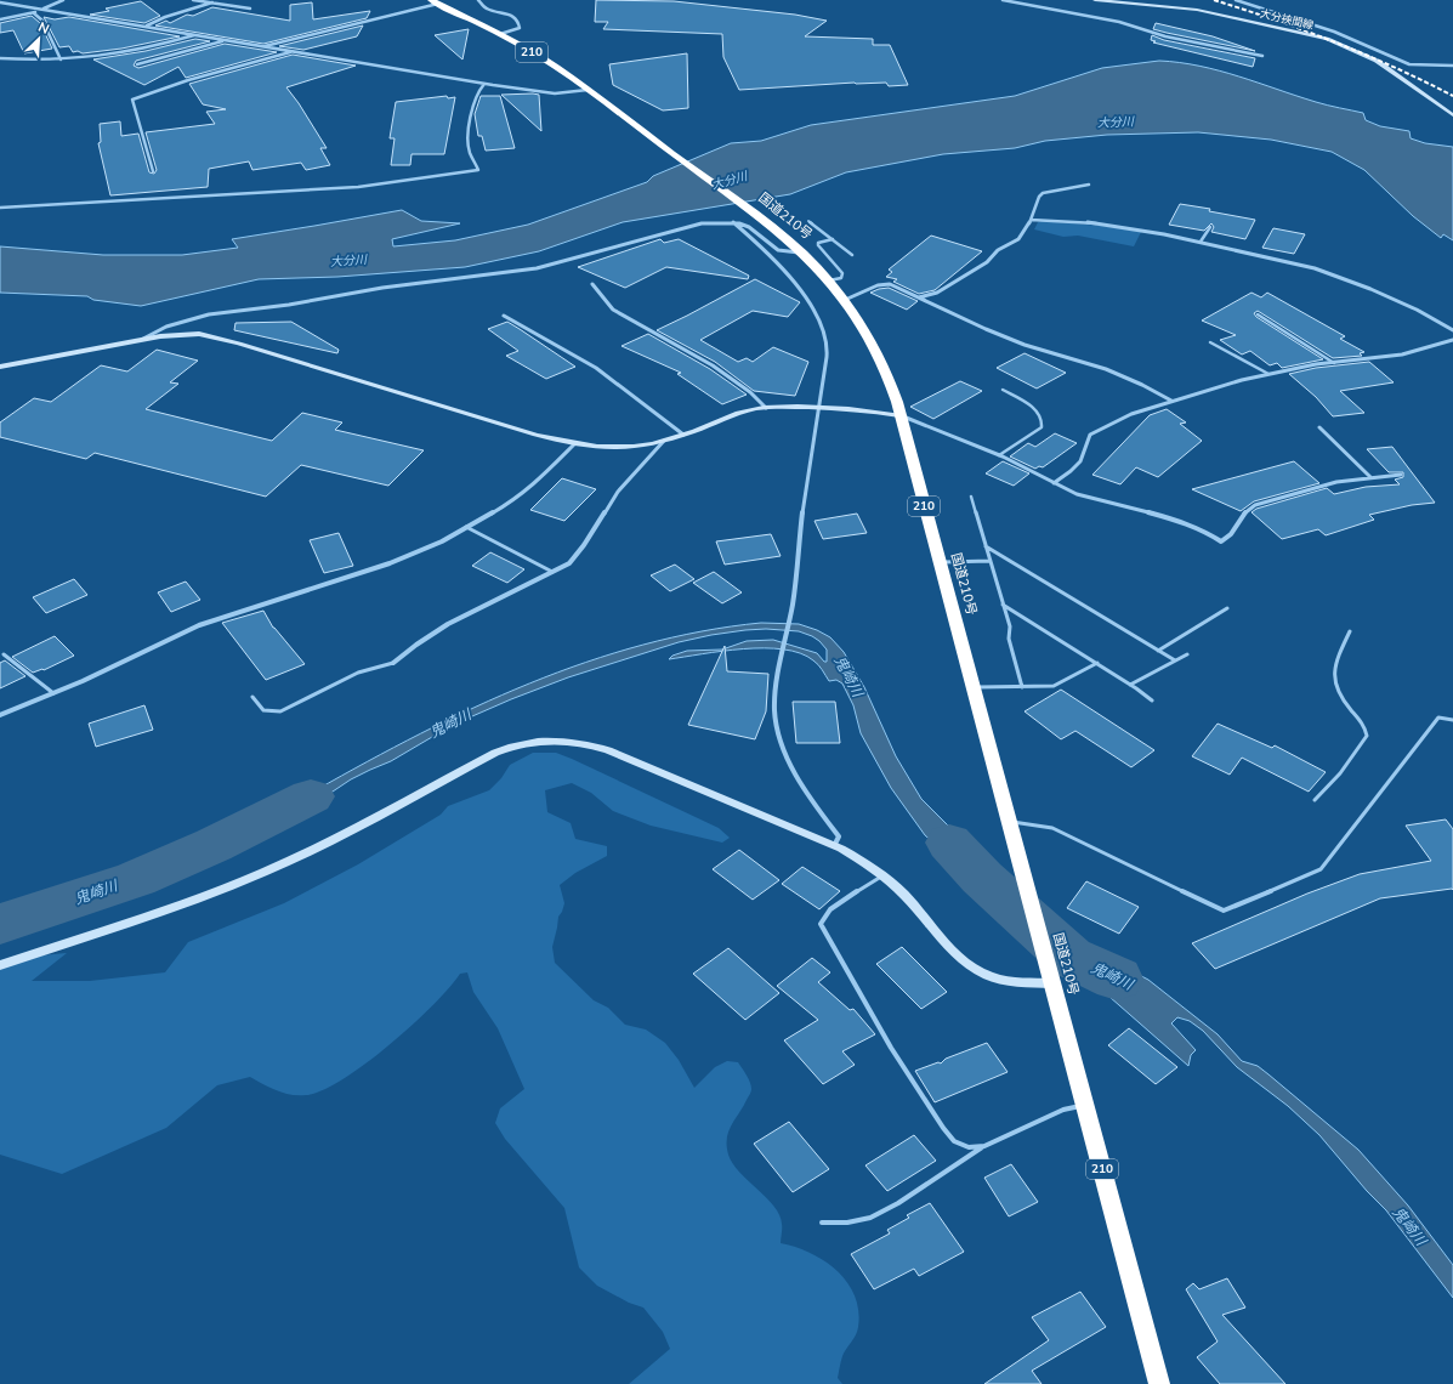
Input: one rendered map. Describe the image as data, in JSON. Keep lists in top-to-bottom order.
{
  "streets": {
    "highway": ["210", "国道210号"],
    "street": ["大分挾間線"]
  },
  "water": ["大分川", "鬼崎川"],
  "north": "top right"
}
